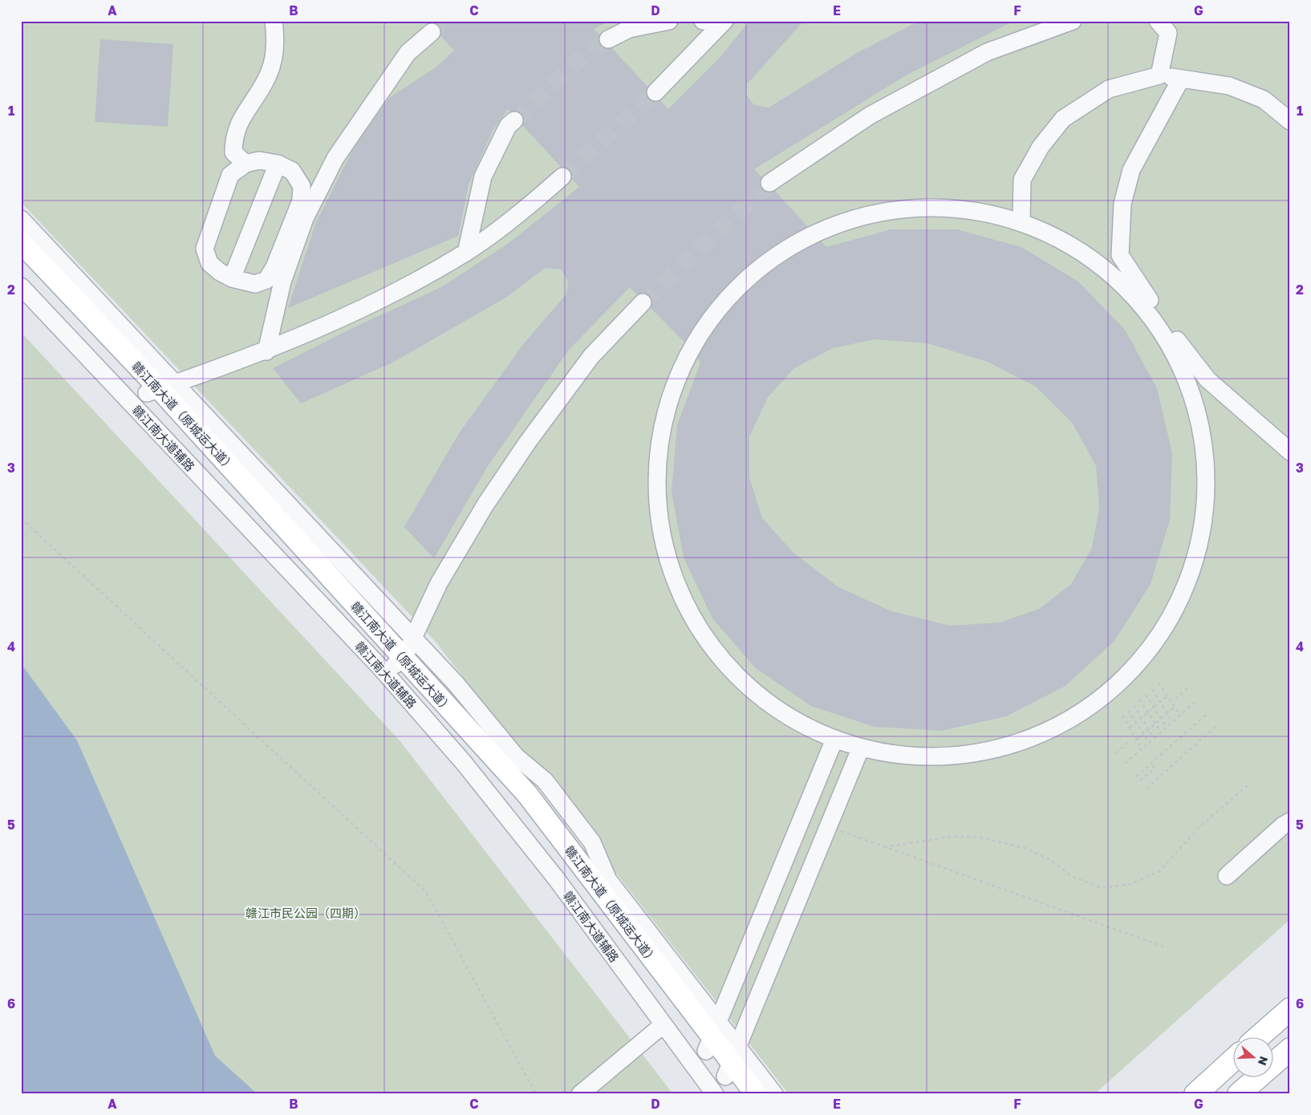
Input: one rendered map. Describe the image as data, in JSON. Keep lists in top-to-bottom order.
{
  "streets": {
    "main road": ["赣江南大道（原城运大道）"],
    "street": ["赣江南大道辅路"]
  },
  "parks": ["赣江市民公园（四期）"],
  "north": "right",
  "grid": {
    "columns": [
      "A",
      "B",
      "C",
      "D",
      "E",
      "F",
      "G"
    ],
    "rows": [
      "1",
      "2",
      "3",
      "4",
      "5",
      "6"
    ]
  }
}
